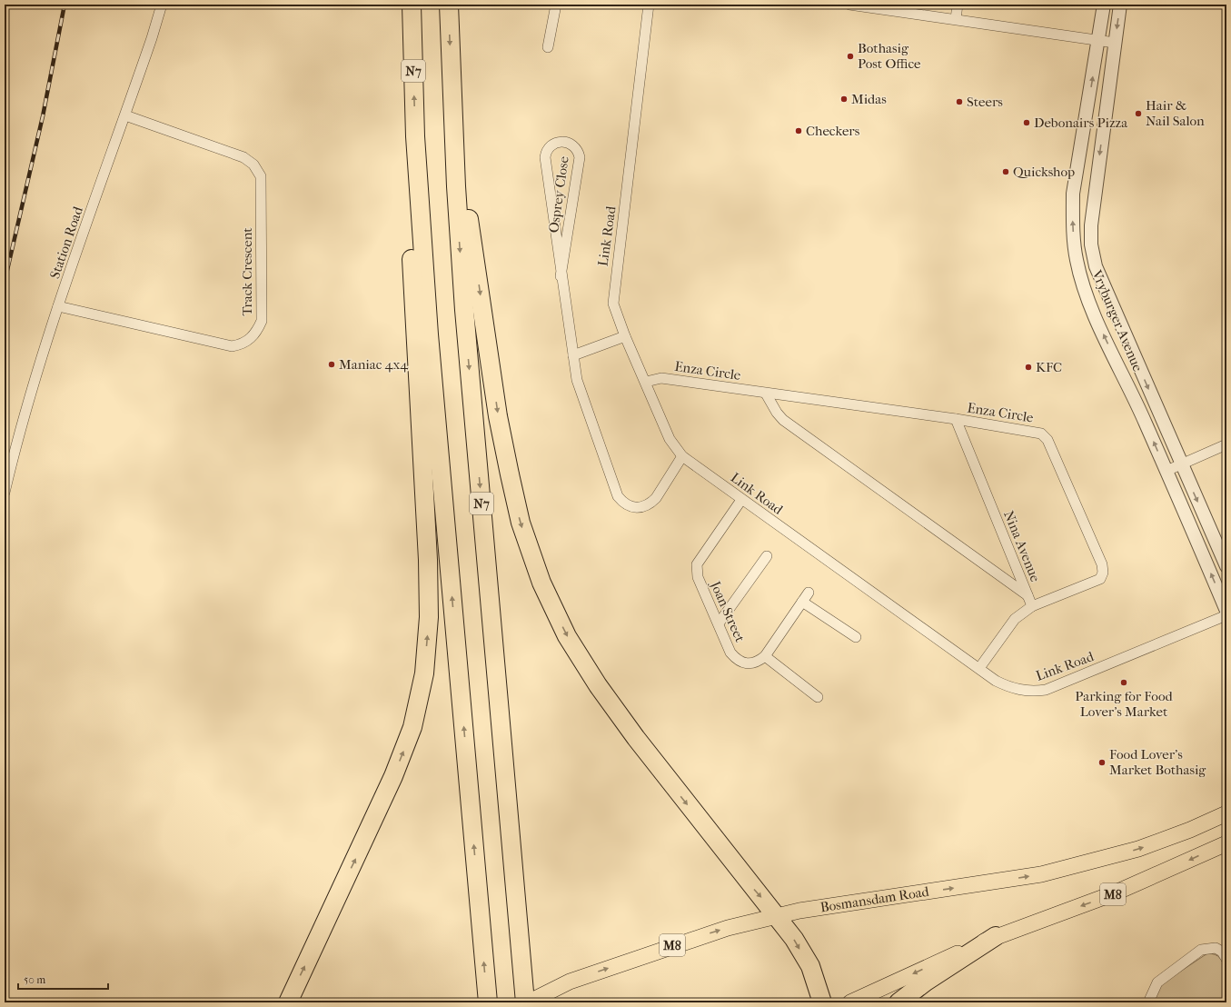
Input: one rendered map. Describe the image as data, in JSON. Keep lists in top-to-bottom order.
{
  "streets": {
    "highway": ["N7"],
    "main road": ["M8", "Bosmansdam Road"],
    "street": [
      "Osprey Close",
      "Link Road",
      "Station Road",
      "Track Crescent",
      "Vryburger Avenue",
      "Enza Circle",
      "Nina Avenue",
      "Joan Street"
    ]
  },
  "crossings": [
    ["Osprey Close", "Link Road"],
    ["Link Road", "Enza Circle"],
    ["Link Road", "Joan Street"],
    ["Station Road", "Track Crescent"],
    ["Enza Circle", "Nina Avenue"]
  ],
  "places": [
    "Bothasig Post Office",
    "Midas",
    "Steers",
    "Hair & Nail Salon",
    "Debonairs Pizza",
    "Checkers",
    "Quickshop",
    "Maniac 4x4",
    "KFC",
    "Parking for Food Lover's Market",
    "Food Lover's Market Bothasig"
  ],
  "scale_bar": "50 m"
}
